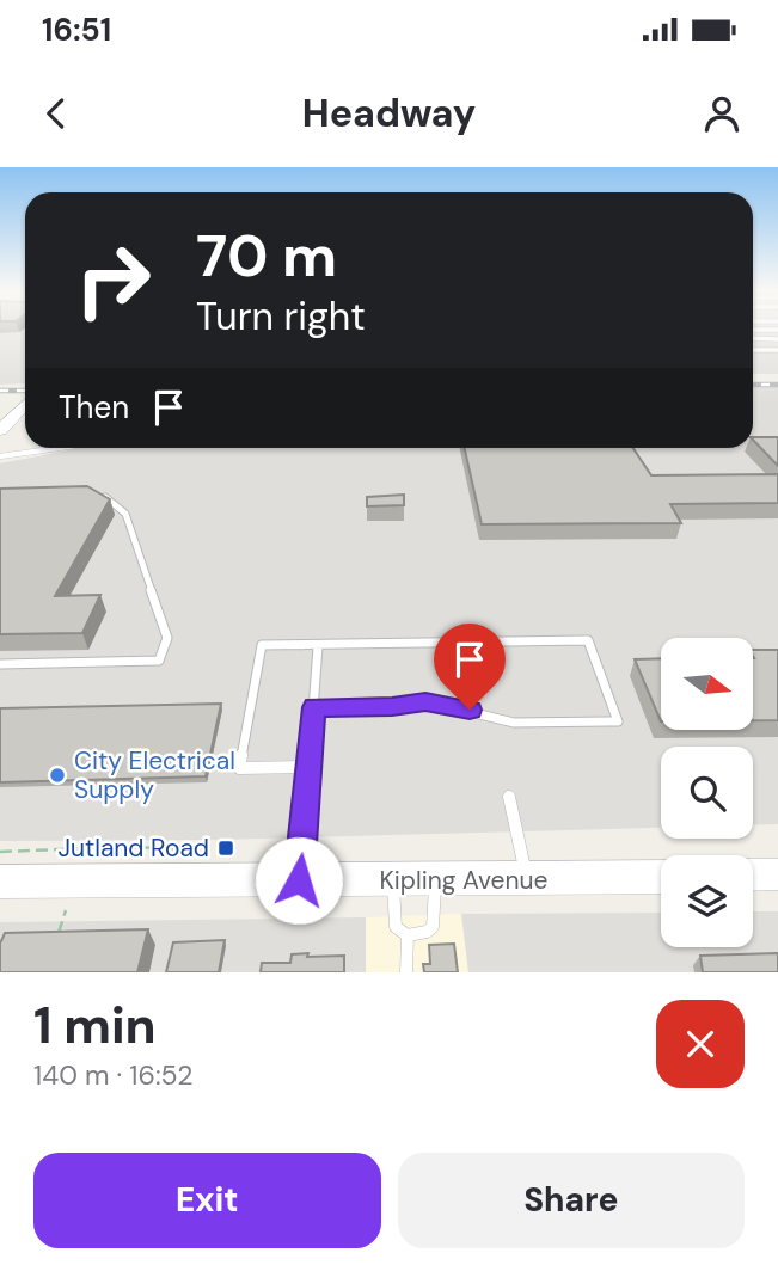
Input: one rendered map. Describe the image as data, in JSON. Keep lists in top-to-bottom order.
{
  "streets": {
    "main road": ["Kipling Avenue"]
  },
  "places": {
    "other": ["City Electrical Supply"],
    "transit": ["Jutland Road"]
  },
  "north": "right",
  "page": {
    "status": "16:51",
    "header": "Headway",
    "turn": ["70 m", "Turn right"],
    "then": "Then",
    "heading": ["1 min", "140 m · 16:52"],
    "buttons": ["Exit", "Share"]
  }
}
